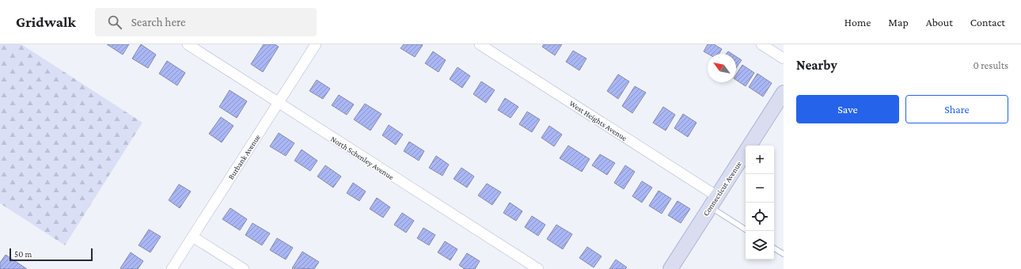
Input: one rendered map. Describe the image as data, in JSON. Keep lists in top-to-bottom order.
{
  "streets": {
    "street": [
      "West Heights Avenue",
      "Burbank Avenue",
      "North Schenley Avenue",
      "Connecticut Avenue"
    ]
  },
  "crossings": [
    ["West Heights Avenue", "Connecticut Avenue"],
    ["Burbank Avenue", "North Schenley Avenue"]
  ],
  "scale_bar": "50 m",
  "north": "top left",
  "page": {
    "header": "Gridwalk",
    "search": "Search here",
    "nav": [
      "Home",
      "Map",
      "About",
      "Contact"
    ],
    "heading": ["Nearby", "0 results"],
    "buttons": ["Save", "Share"],
    "map_buttons": ["+", "−"],
    "scale": "50 m"
  }
}
